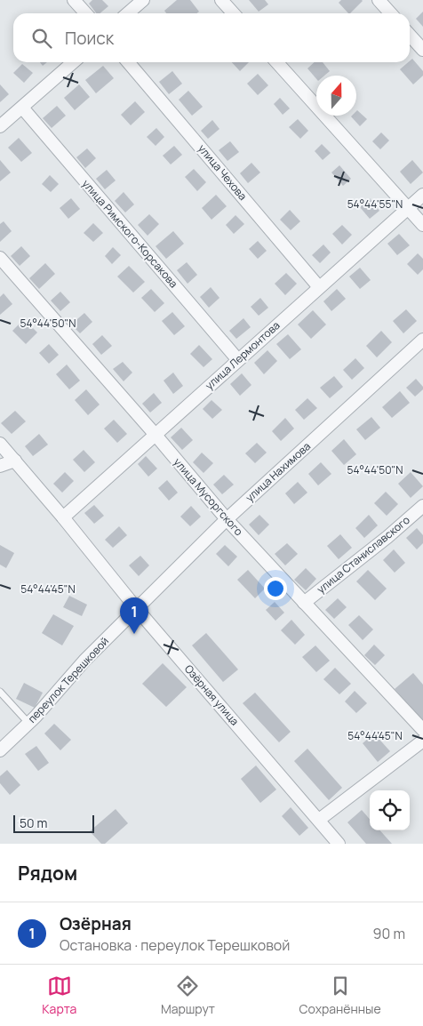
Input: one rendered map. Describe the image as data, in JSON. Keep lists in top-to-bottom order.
{
  "streets": {
    "street": [
      "улица Чехова",
      "улица Римского-Корсакова",
      "улица Лермонтова",
      "улица Нахимова",
      "улица Мусоргского",
      "улица Станиславского",
      "переулок Терешковой",
      "Озёрная улица"
    ]
  },
  "crossings": [
    ["улица Чехова", "улица Лермонтова"],
    ["улица Римского-Корсакова", "улица Лермонтова"],
    ["улица Лермонтова", "улица Мусоргского"],
    ["улица Лермонтова", "Озёрная улица"],
    ["улица Нахимова", "улица Мусоргского"],
    ["улица Нахимова", "переулок Терешковой"],
    ["улица Нахимова", "Озёрная улица"],
    ["улица Мусоргского", "улица Станиславского"],
    ["переулок Терешковой", "Озёрная улица"]
  ],
  "scale_bar": "50 m",
  "north": "top",
  "page": {
    "search": "Поиск",
    "pins": "1",
    "scale": "50 m",
    "heading": "Рядом",
    "list": [
      {
        "mark": "1",
        "name": "Озёрная",
        "note": "Остановка · переулок Терешковой",
        "value": "90 m"
      }
    ],
    "nav": ["Карта", "Маршрут", "Сохранённые"]
  },
  "coordinates": ["54°44'55\"N", "54°44'50\"N", "54°44'45\"N"]
}
